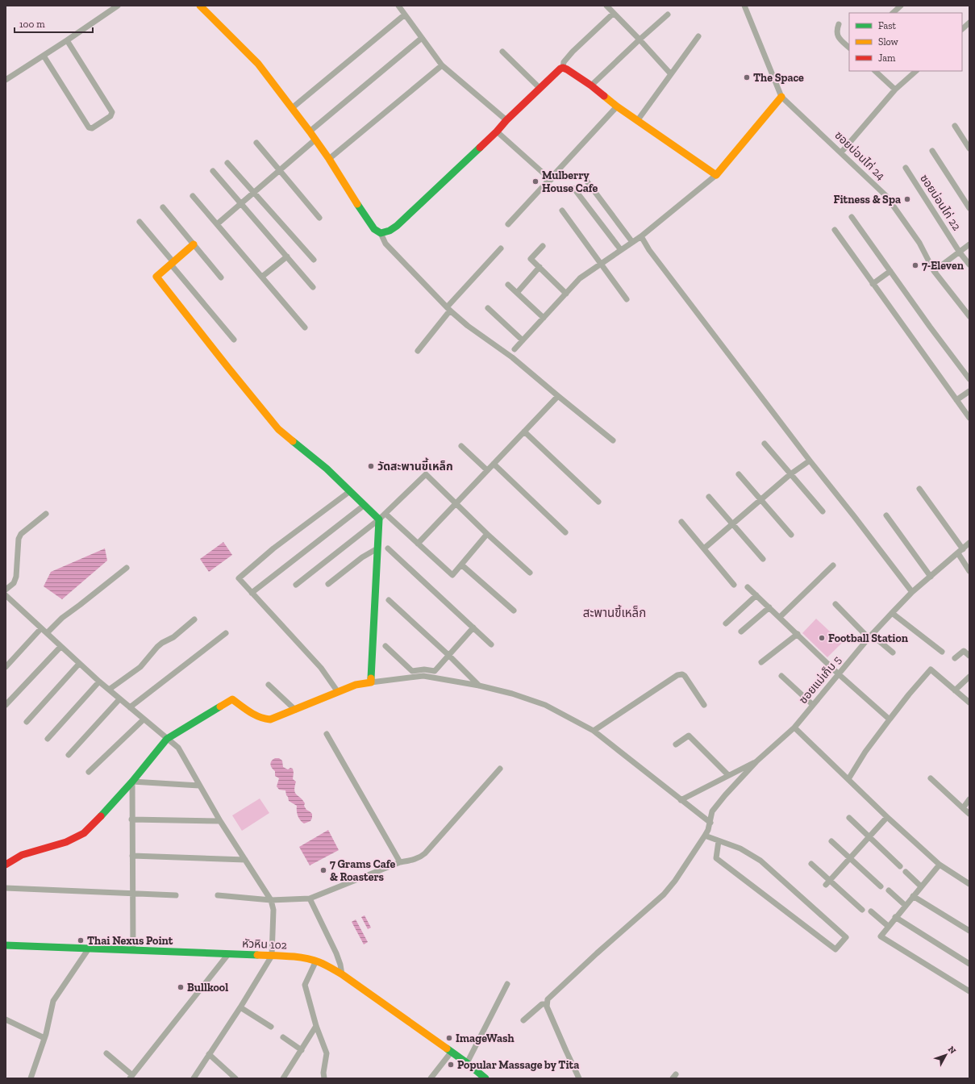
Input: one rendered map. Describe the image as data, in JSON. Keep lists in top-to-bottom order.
{
  "streets": {
    "street": [
      "ซอยบ่อนไก่ 24",
      "ซอยบ่อนไก่ 22",
      "ซอยแม่เก็บ 5",
      "หัวหิน 102"
    ]
  },
  "districts": ["สะพานขี้เหล็ก"],
  "places": [
    "The Space",
    "Mulberry House Cafe",
    "Fitness & Spa",
    "7-Eleven",
    "วัดสะพานขี้เหล็ก",
    "Football Station",
    "7 Grams Cafe & Roasters",
    "Thai Nexus Point",
    "Bullkool",
    "ImageWash",
    "Popular Massage by Tita"
  ],
  "legend": ["Fast", "Slow", "Jam"],
  "scale_bar": "100 m",
  "north": "top right"
}
